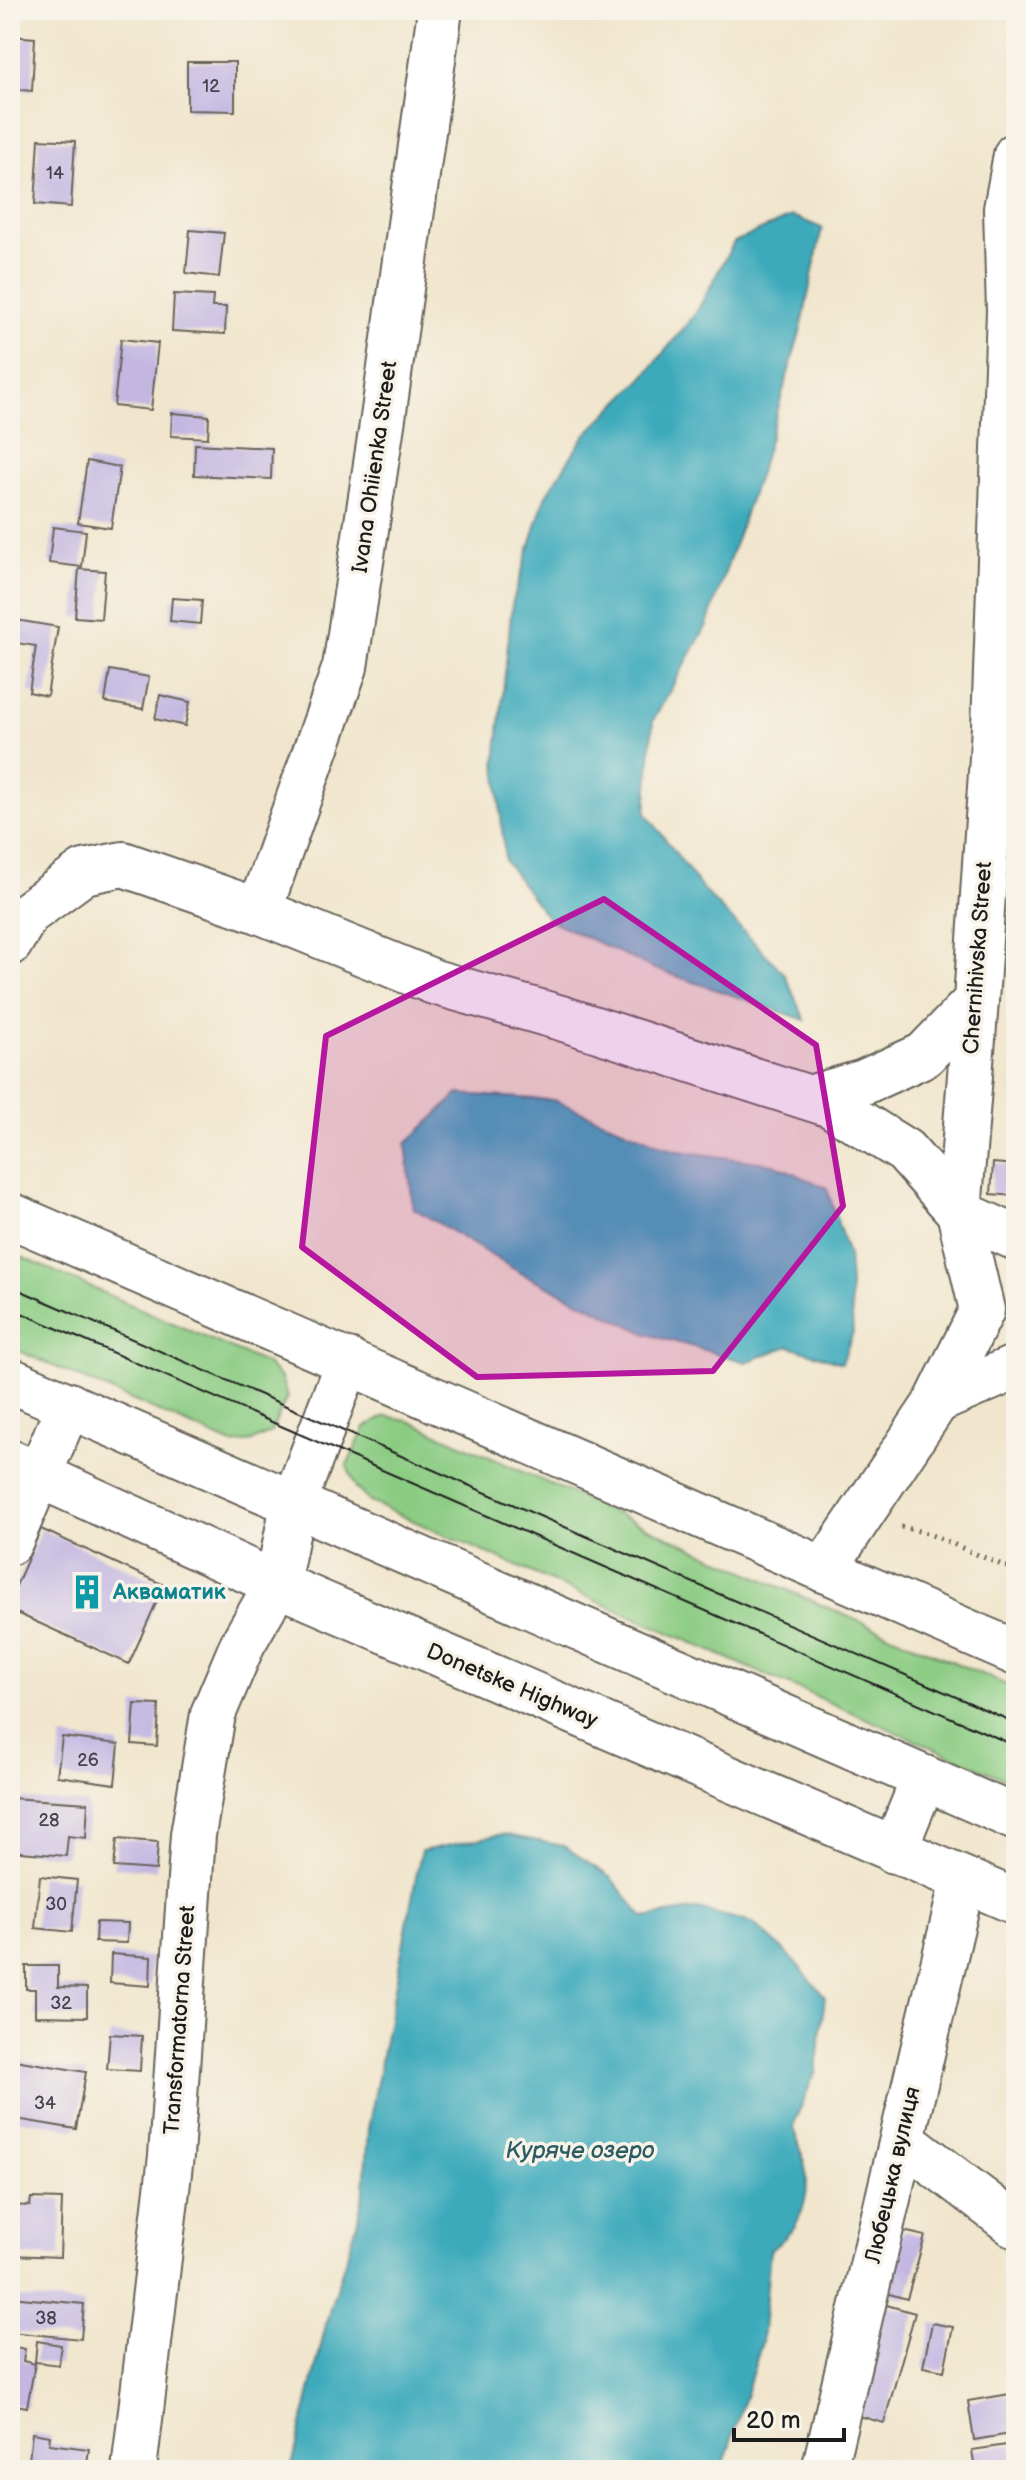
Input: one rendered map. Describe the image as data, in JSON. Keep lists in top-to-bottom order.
{
  "streets": {
    "main road": [
      "Ivana Ohiienka Street",
      "Chernihivska Street",
      "Donetske Highway",
      "Transformatorna Street",
      "Любецька вулиця"
    ]
  },
  "crossings": [
    ["Donetske Highway", "Transformatorna Street"],
    ["Donetske Highway", "Любецька вулиця"]
  ],
  "water": ["Куряче озеро"],
  "places": {
    "building": ["Акваматик"]
  },
  "house_numbers": [
    "12",
    "14",
    "26",
    "28",
    "30",
    "32",
    "34",
    "38"
  ],
  "scale_bar": "20 m"
}
